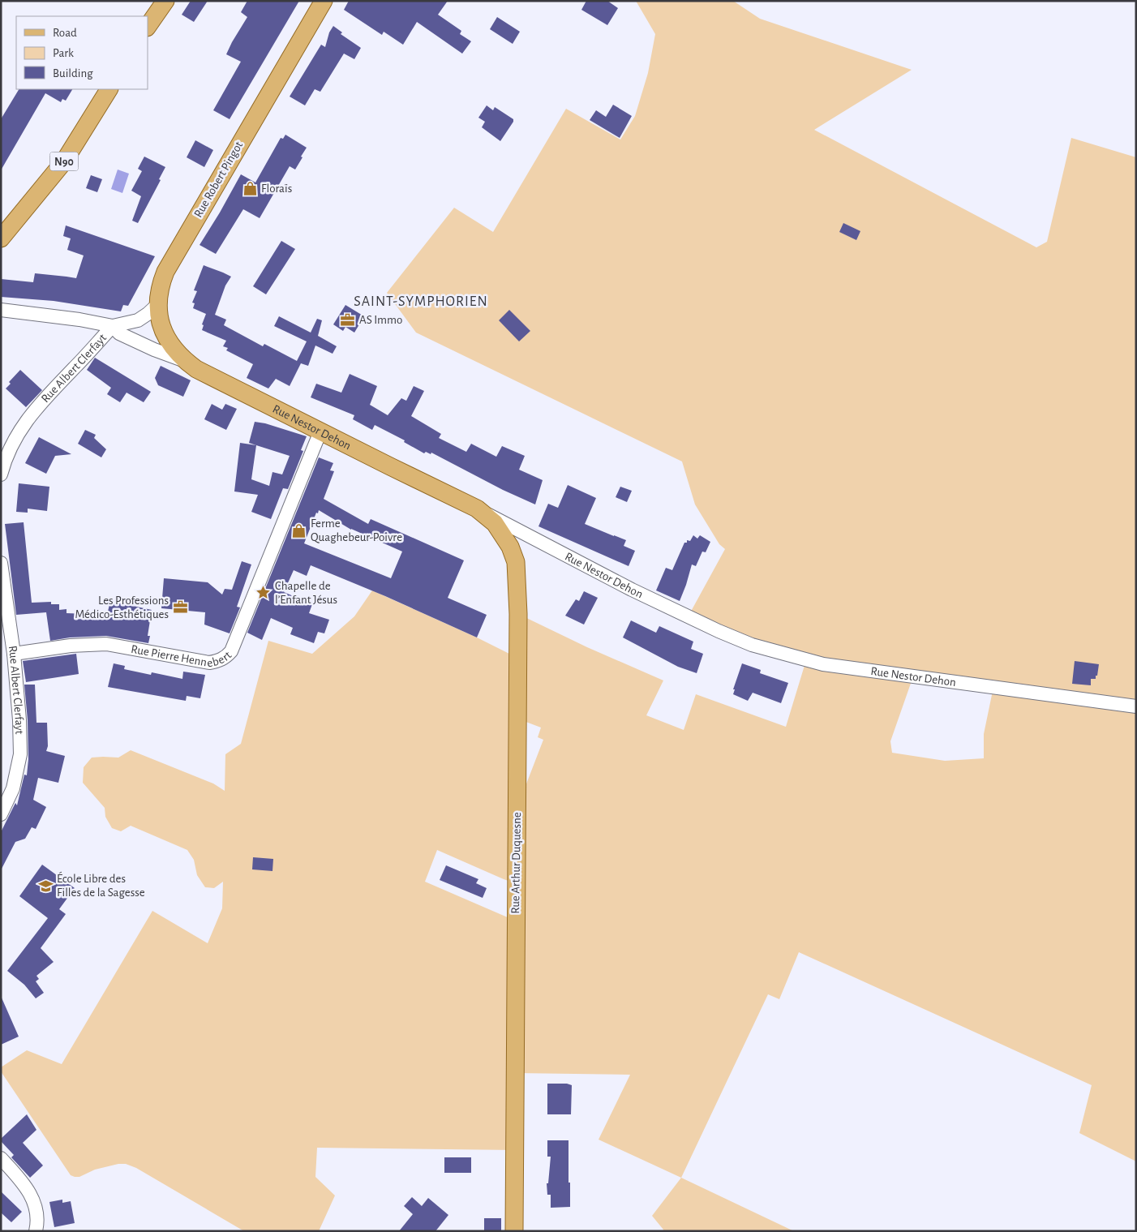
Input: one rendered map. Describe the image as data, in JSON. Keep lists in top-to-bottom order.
{
  "streets": {
    "main road": [
      "N90",
      "Rue Robert Pingot",
      "Rue Nestor Dehon",
      "Rue Arthur Duquesne"
    ],
    "street": ["Rue Albert Clerfayt", "Rue Pierre Hennebert"]
  },
  "crossings": [
    ["Rue Robert Pingot", "Rue Nestor Dehon"],
    ["Rue Albert Clerfayt", "Rue Nestor Dehon"],
    ["Rue Albert Clerfayt", "Rue Pierre Hennebert"],
    ["Rue Nestor Dehon", "Rue Pierre Hennebert"],
    ["Rue Nestor Dehon", "Rue Arthur Duquesne"]
  ],
  "districts": ["SAINT-SYMPHORIEN"],
  "places": {
    "shop": ["Floraïs", "Ferme Quaghebeur-Poivre"],
    "office": ["AS Immo", "Les Professions Médico-Esthétiques"],
    "place": ["Chapelle de l’Enfant Jésus"],
    "school or university": ["École Libre des Filles de la Sagesse"]
  },
  "legend": ["Road", "Park", "Building"]
}
